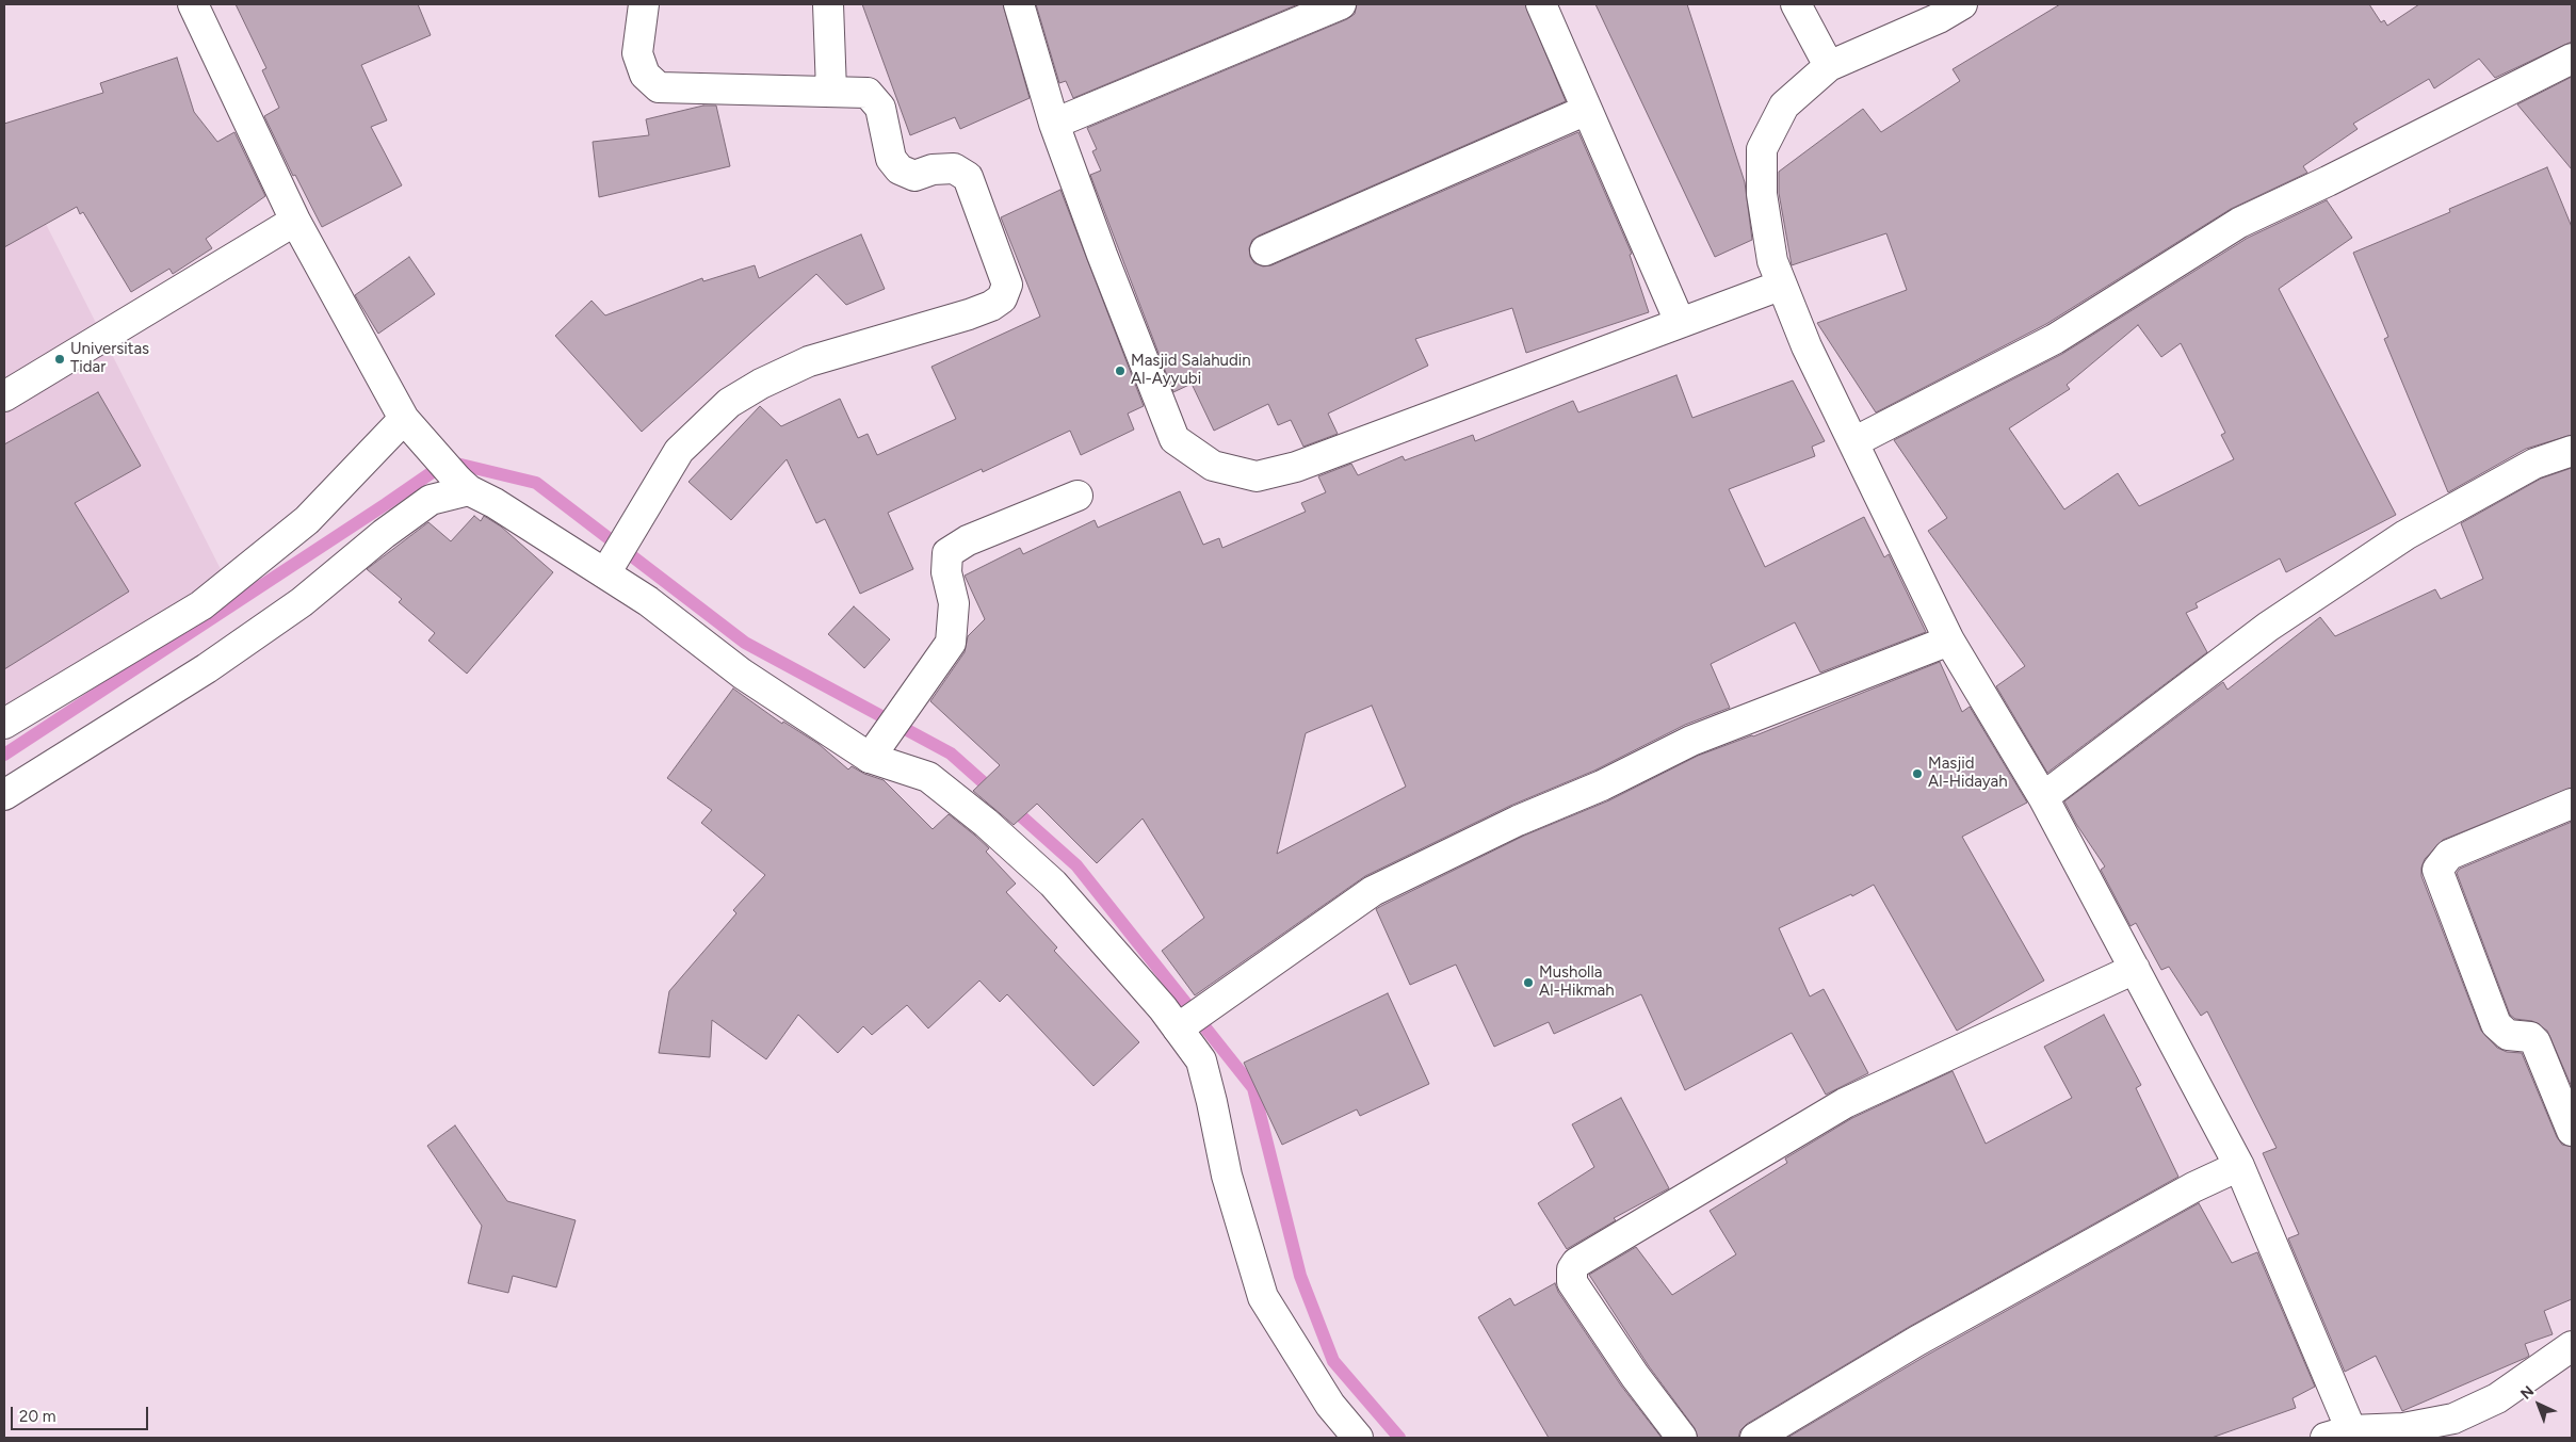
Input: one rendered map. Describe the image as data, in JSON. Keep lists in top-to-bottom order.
{
  "places": [
    "Universitas Tidar",
    "Masjid Salahudin Al-Ayyubi",
    "Masjid Al-Hidayah",
    "Musholla Al-Hikmah"
  ],
  "scale_bar": "20 m",
  "north": "top left"
}
